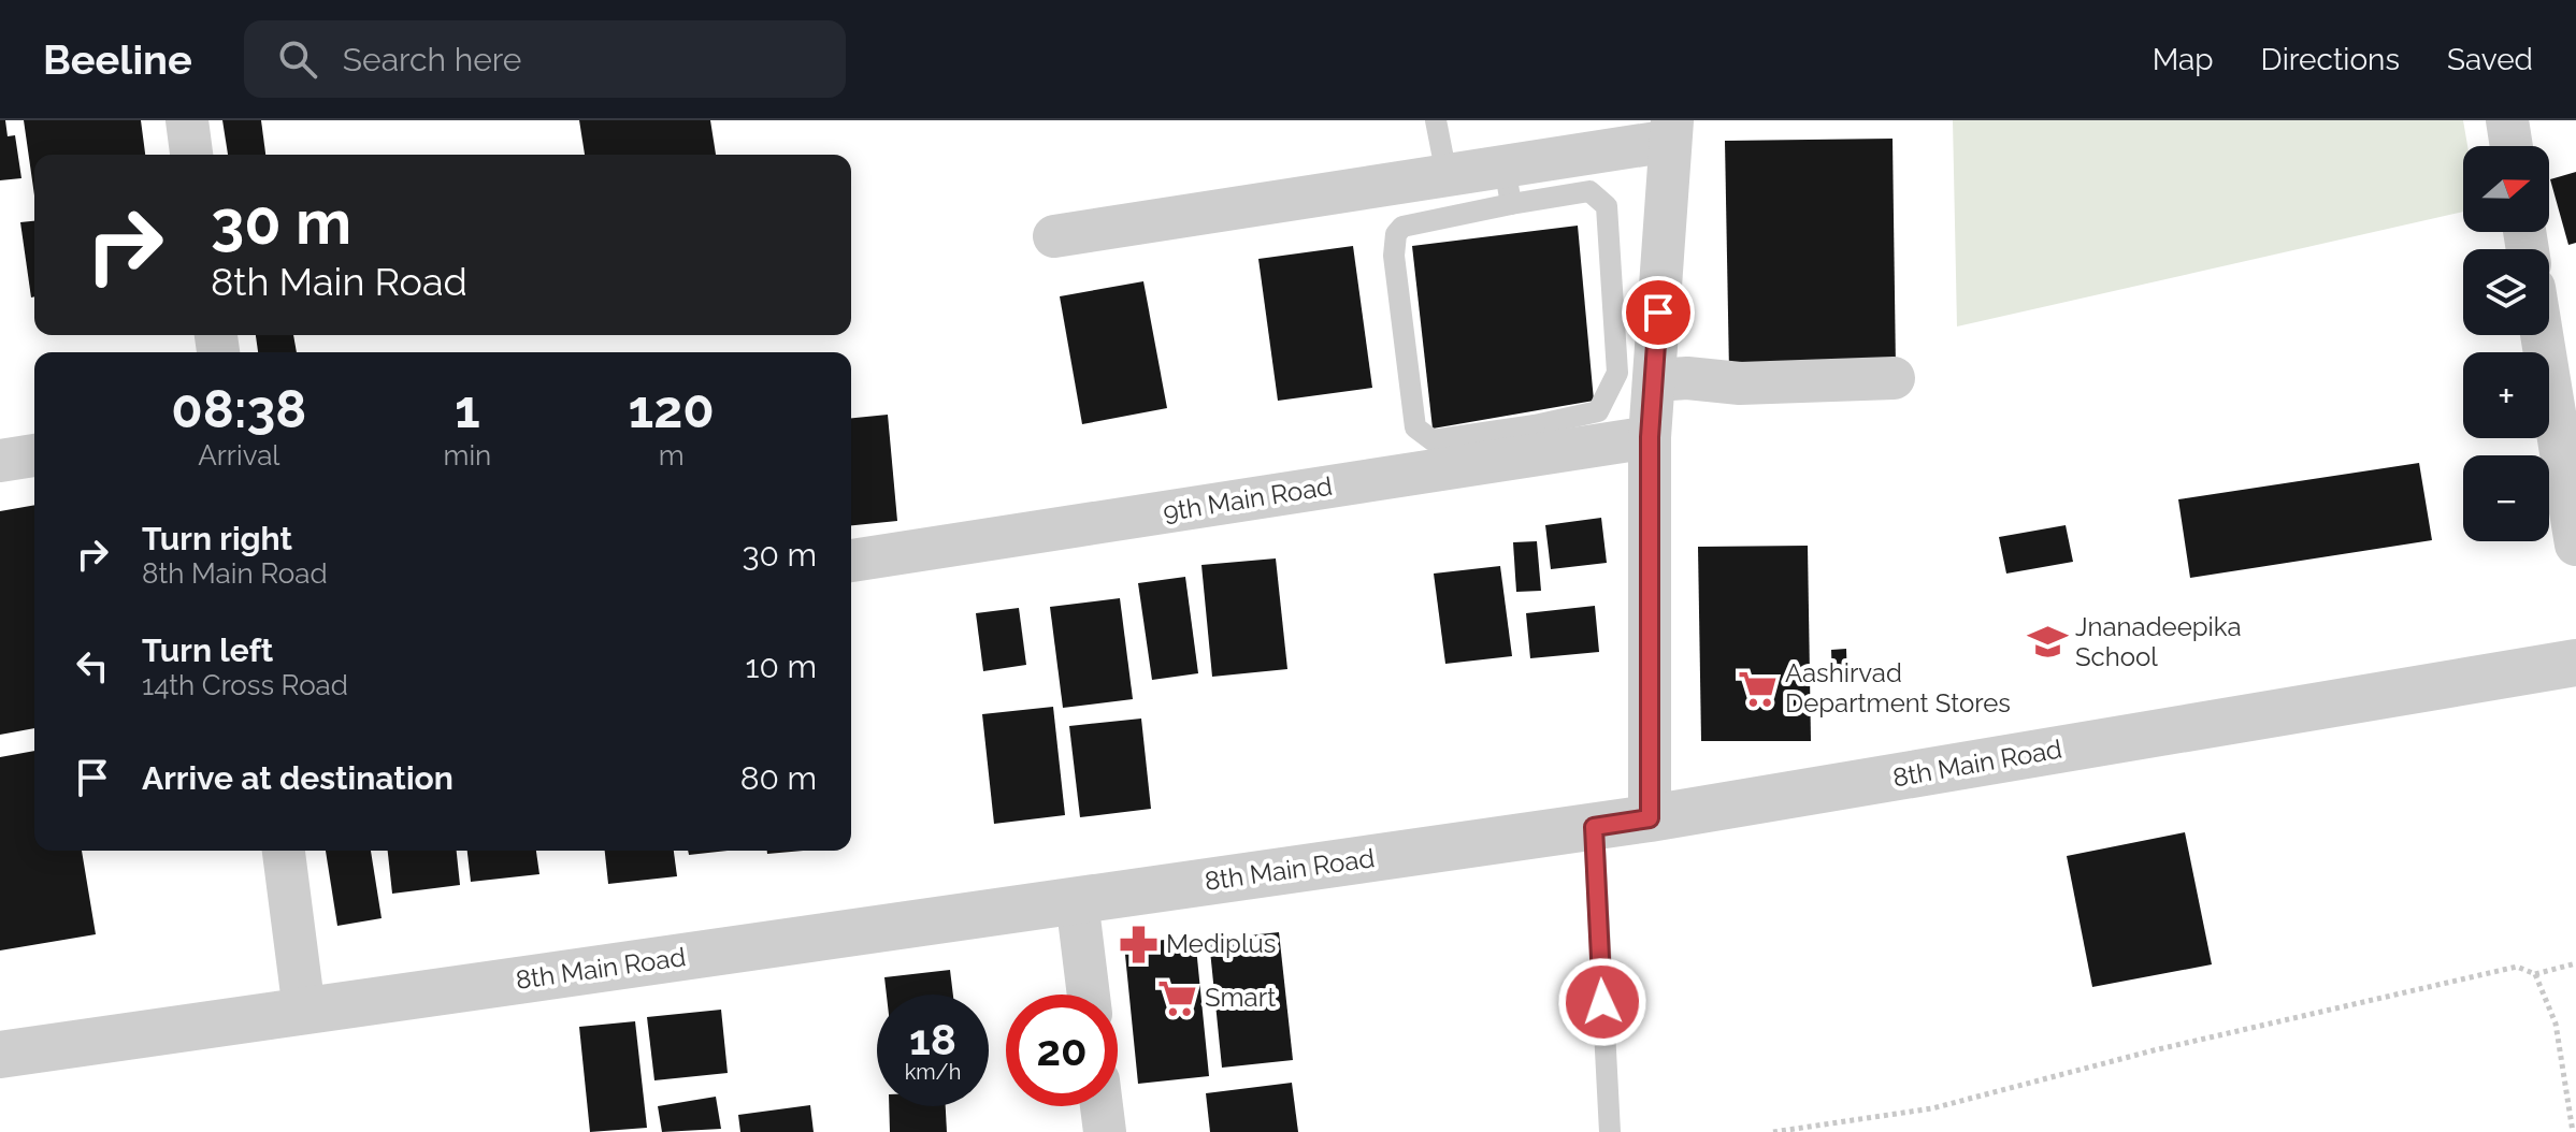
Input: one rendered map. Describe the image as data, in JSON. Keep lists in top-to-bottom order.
{
  "streets": {
    "street": ["9th Main Road", "8th Main Road"]
  },
  "places": {
    "school or university": ["Jnanadeepika School"],
    "supermarket": ["Aashirvad Department Stores", "Smart"],
    "pharmacy": ["Mediplus"]
  },
  "north": "right",
  "page": {
    "header": "Beeline",
    "search": "Search here",
    "nav": ["Map", "Directions", "Saved"],
    "map_buttons": ["+", "−"],
    "turn": ["30 m", "8th Main Road"],
    "eta": [
      "08:38",
      "Arrival",
      "1",
      "min",
      "120",
      "m"
    ],
    "list": [
      {
        "name": "Turn right",
        "note": "8th Main Road",
        "value": "30 m"
      },
      {
        "name": "Turn left",
        "note": "14th Cross Road",
        "value": "10 m"
      },
      {
        "name": "Arrive at destination",
        "value": "80 m"
      }
    ],
    "speed": "18 km/h",
    "limit": "20"
  }
}
